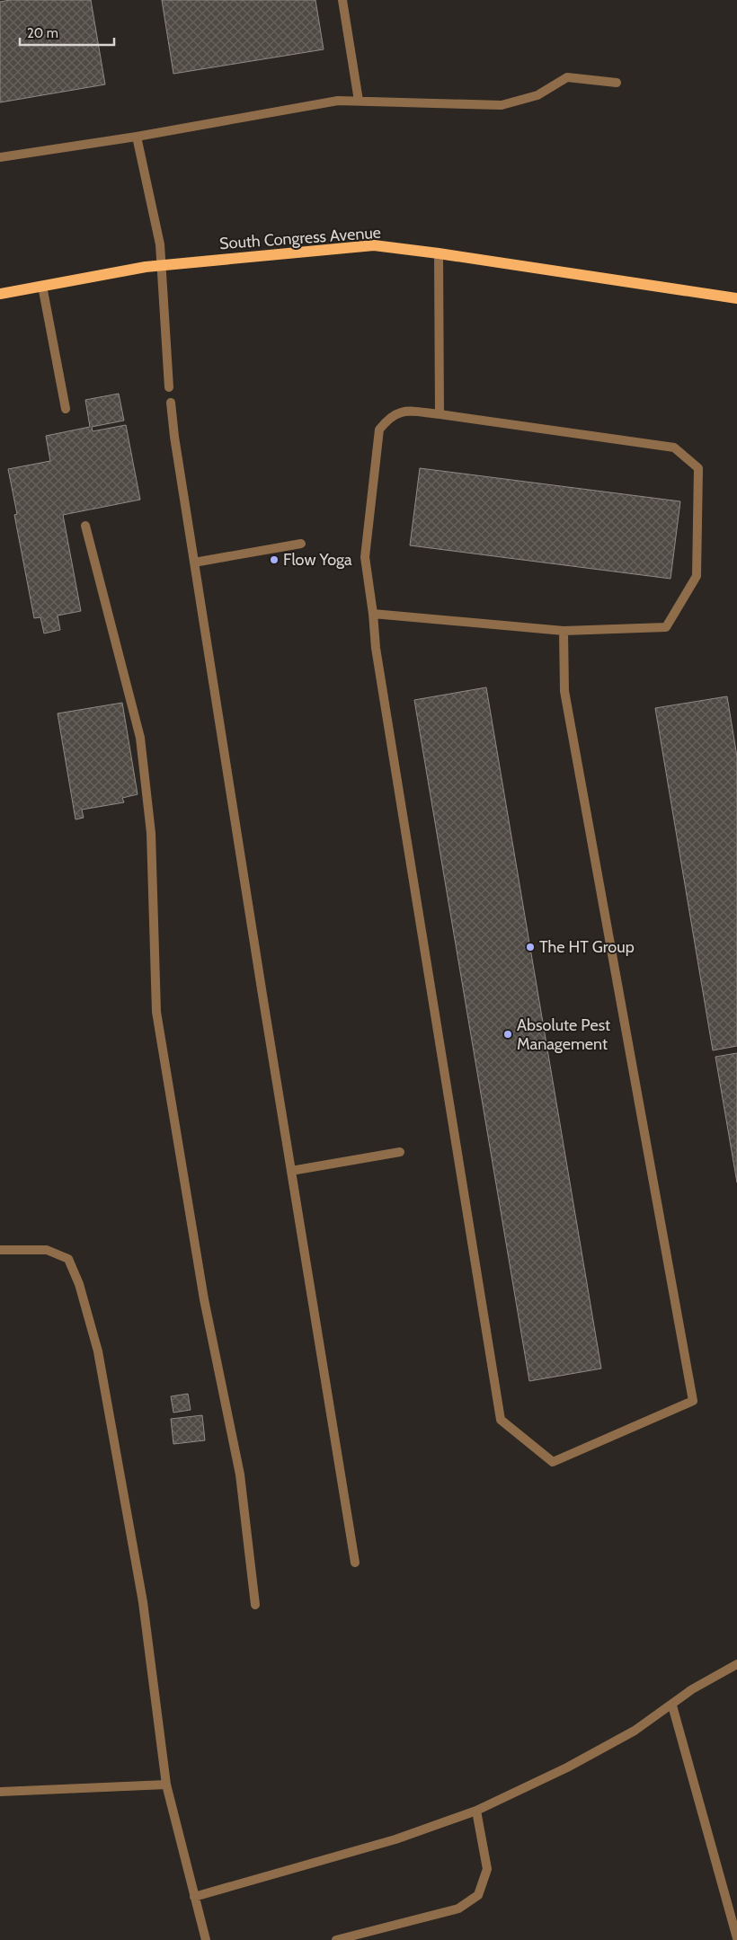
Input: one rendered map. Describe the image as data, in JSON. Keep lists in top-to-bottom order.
{
  "streets": {
    "main road": ["South Congress Avenue"]
  },
  "places": ["Flow Yoga", "The HT Group", "Absolute Pest Management"],
  "scale_bar": "20 m"
}
